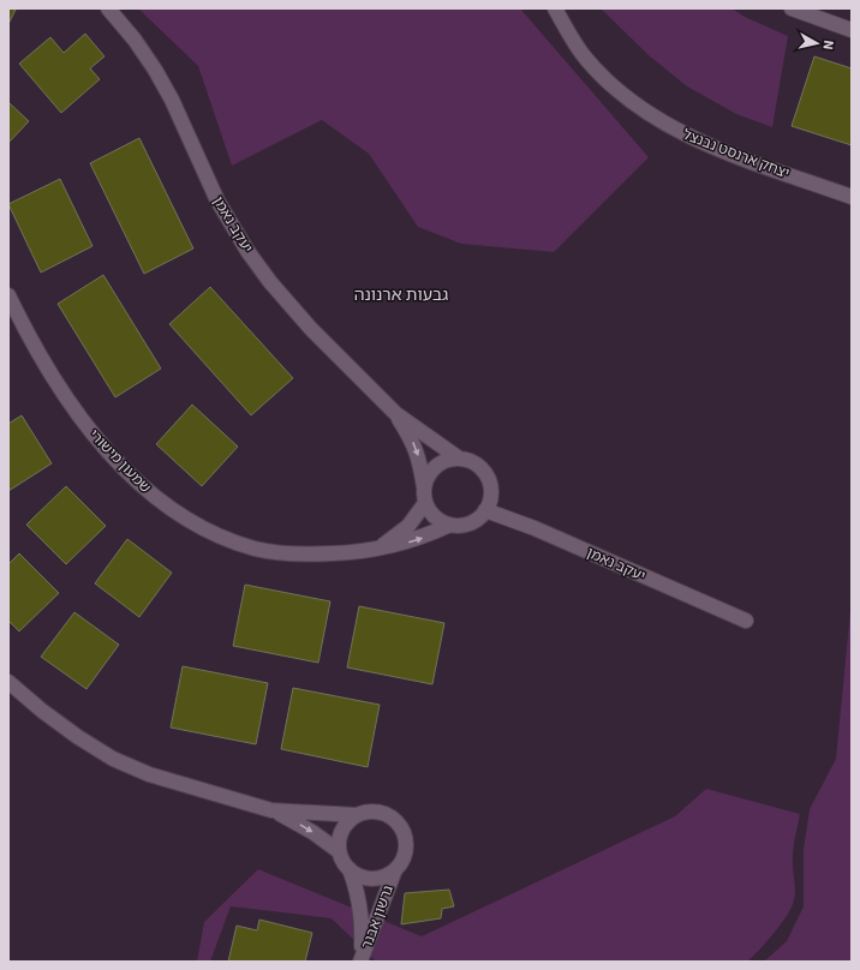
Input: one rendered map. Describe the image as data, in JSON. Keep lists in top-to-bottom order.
{
  "streets": {
    "street": [
      "יצחק ארנסט נבנצל",
      "יעקב נאמן",
      "שמעון מישורי",
      "גרשון אבנר"
    ]
  },
  "crossings": [
    ["יעקב נאמן", "שמעון מישורי"]
  ],
  "districts": ["גבעות ארנונה"],
  "north": "right"
}
